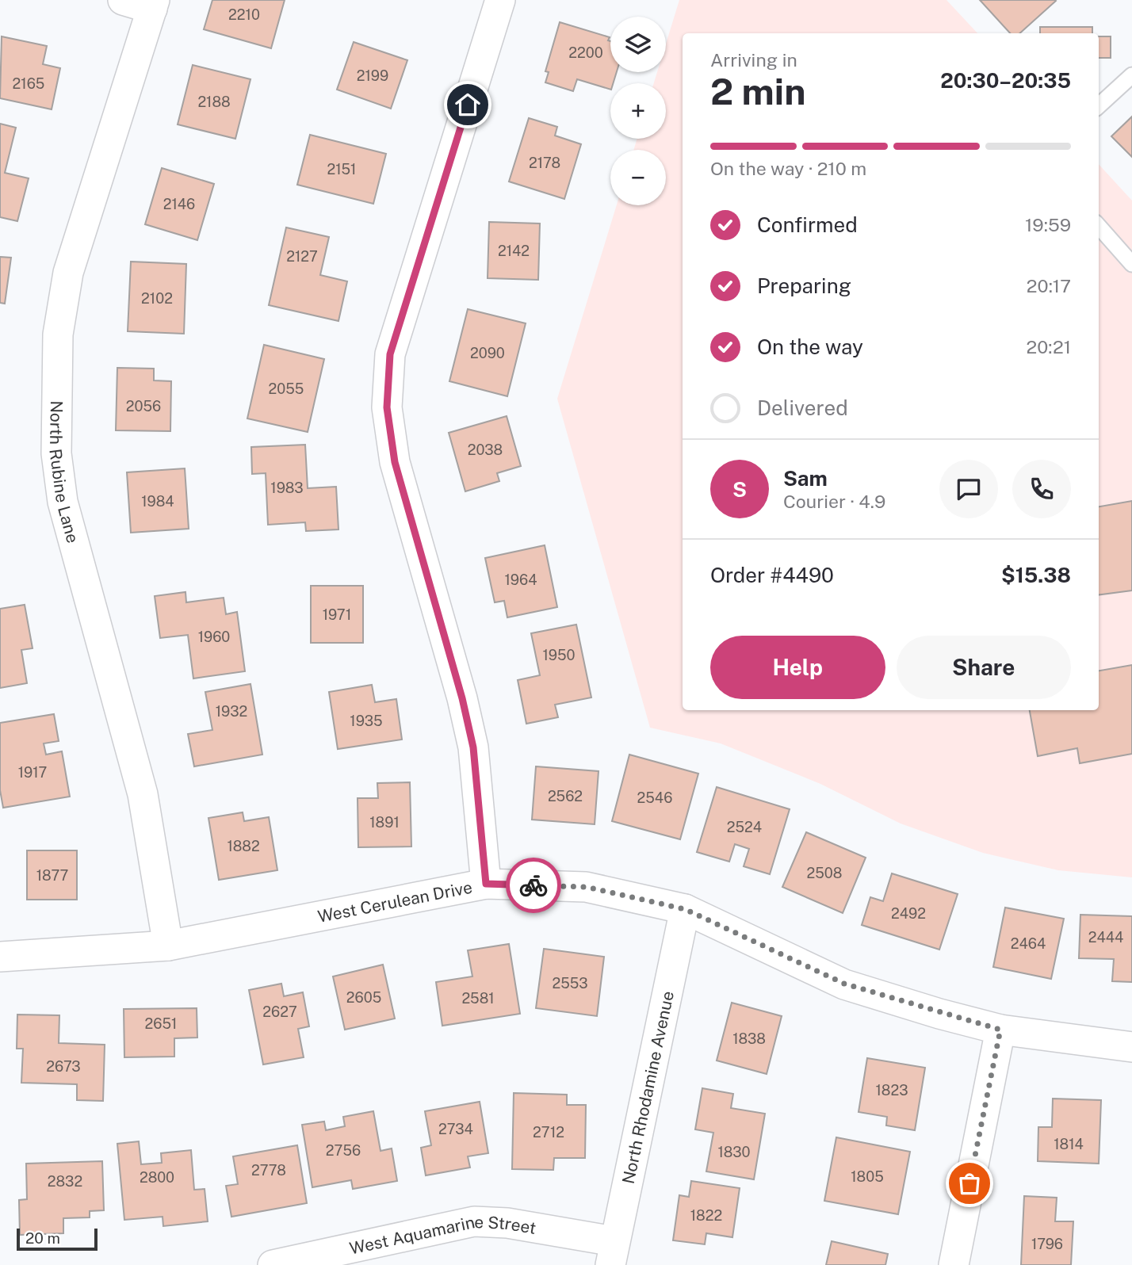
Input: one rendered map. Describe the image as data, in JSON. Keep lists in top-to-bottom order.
{
  "streets": {
    "street": [
      "North Rubine Lane",
      "West Cerulean Drive",
      "North Rhodamine Avenue",
      "West Aquamarine Street"
    ]
  },
  "crossings": [
    ["North Rubine Lane", "West Cerulean Drive"],
    ["West Cerulean Drive", "North Rhodamine Avenue"],
    ["North Rhodamine Avenue", "West Aquamarine Street"]
  ],
  "house_numbers": [
    "2210",
    "2200",
    "2199",
    "2165",
    "2188",
    "2178",
    "2151",
    "2146",
    "2142",
    "2127",
    "2102",
    "2090",
    "2055",
    "2056",
    "2038",
    "1983",
    "1984",
    "1964",
    "1971",
    "1960",
    "1950",
    "1932",
    "1935",
    "1917",
    "2562",
    "2546",
    "1891",
    "2524",
    "1882",
    "2508",
    "1877",
    "2492",
    "2444",
    "2464",
    "2553",
    "2605",
    "2581",
    "2627",
    "2651",
    "1838",
    "2673",
    "1823",
    "2734",
    "2712",
    "1814",
    "2756",
    "1830",
    "2778",
    "1805",
    "2800",
    "2832",
    "1822",
    "1796"
  ],
  "scale_bar": "20 m",
  "page": {
    "map_buttons": ["+", "−"],
    "heading": ["2 min", "Arriving in", "20:30–20:35"],
    "panel": [
      "Sam",
      "Courier · 4.9",
      "Order #4490",
      "$15.38"
    ],
    "bar": "On the way · 210 m",
    "list": [
      ["Confirmed", "19:59"],
      ["Preparing", "20:17"],
      ["On the way", "20:21"],
      "Delivered"
    ],
    "round": "S",
    "buttons": ["Help", "Share"],
    "scale": "20 m"
  }
}
